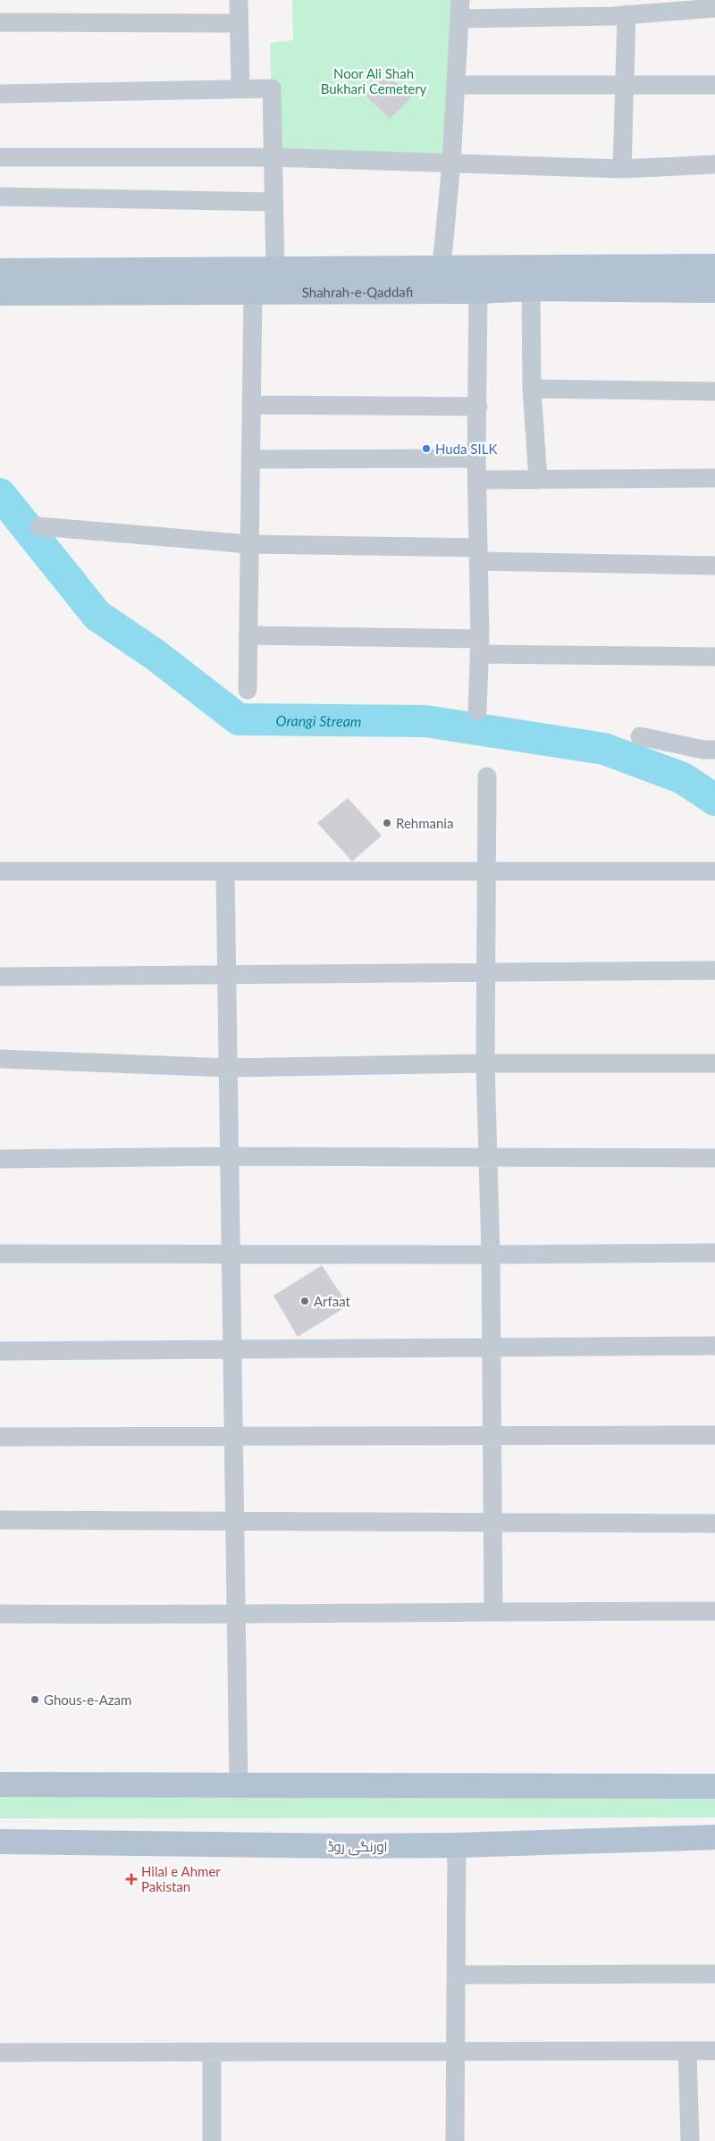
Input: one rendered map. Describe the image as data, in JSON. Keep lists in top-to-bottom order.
{
  "streets": {
    "main road": ["Shahrah-e-Qaddafi", "اورنگی روڈ"]
  },
  "water": ["Orangi Stream"],
  "parks": ["Noor Ali Shah Bukhari Cemetery"],
  "places": {
    "other": [
      "Huda SILK",
      "Rehmania",
      "Arfaat",
      "Ghous-e-Azam"
    ],
    "health": ["Hilal e Ahmer Pakistan"]
  }
}
